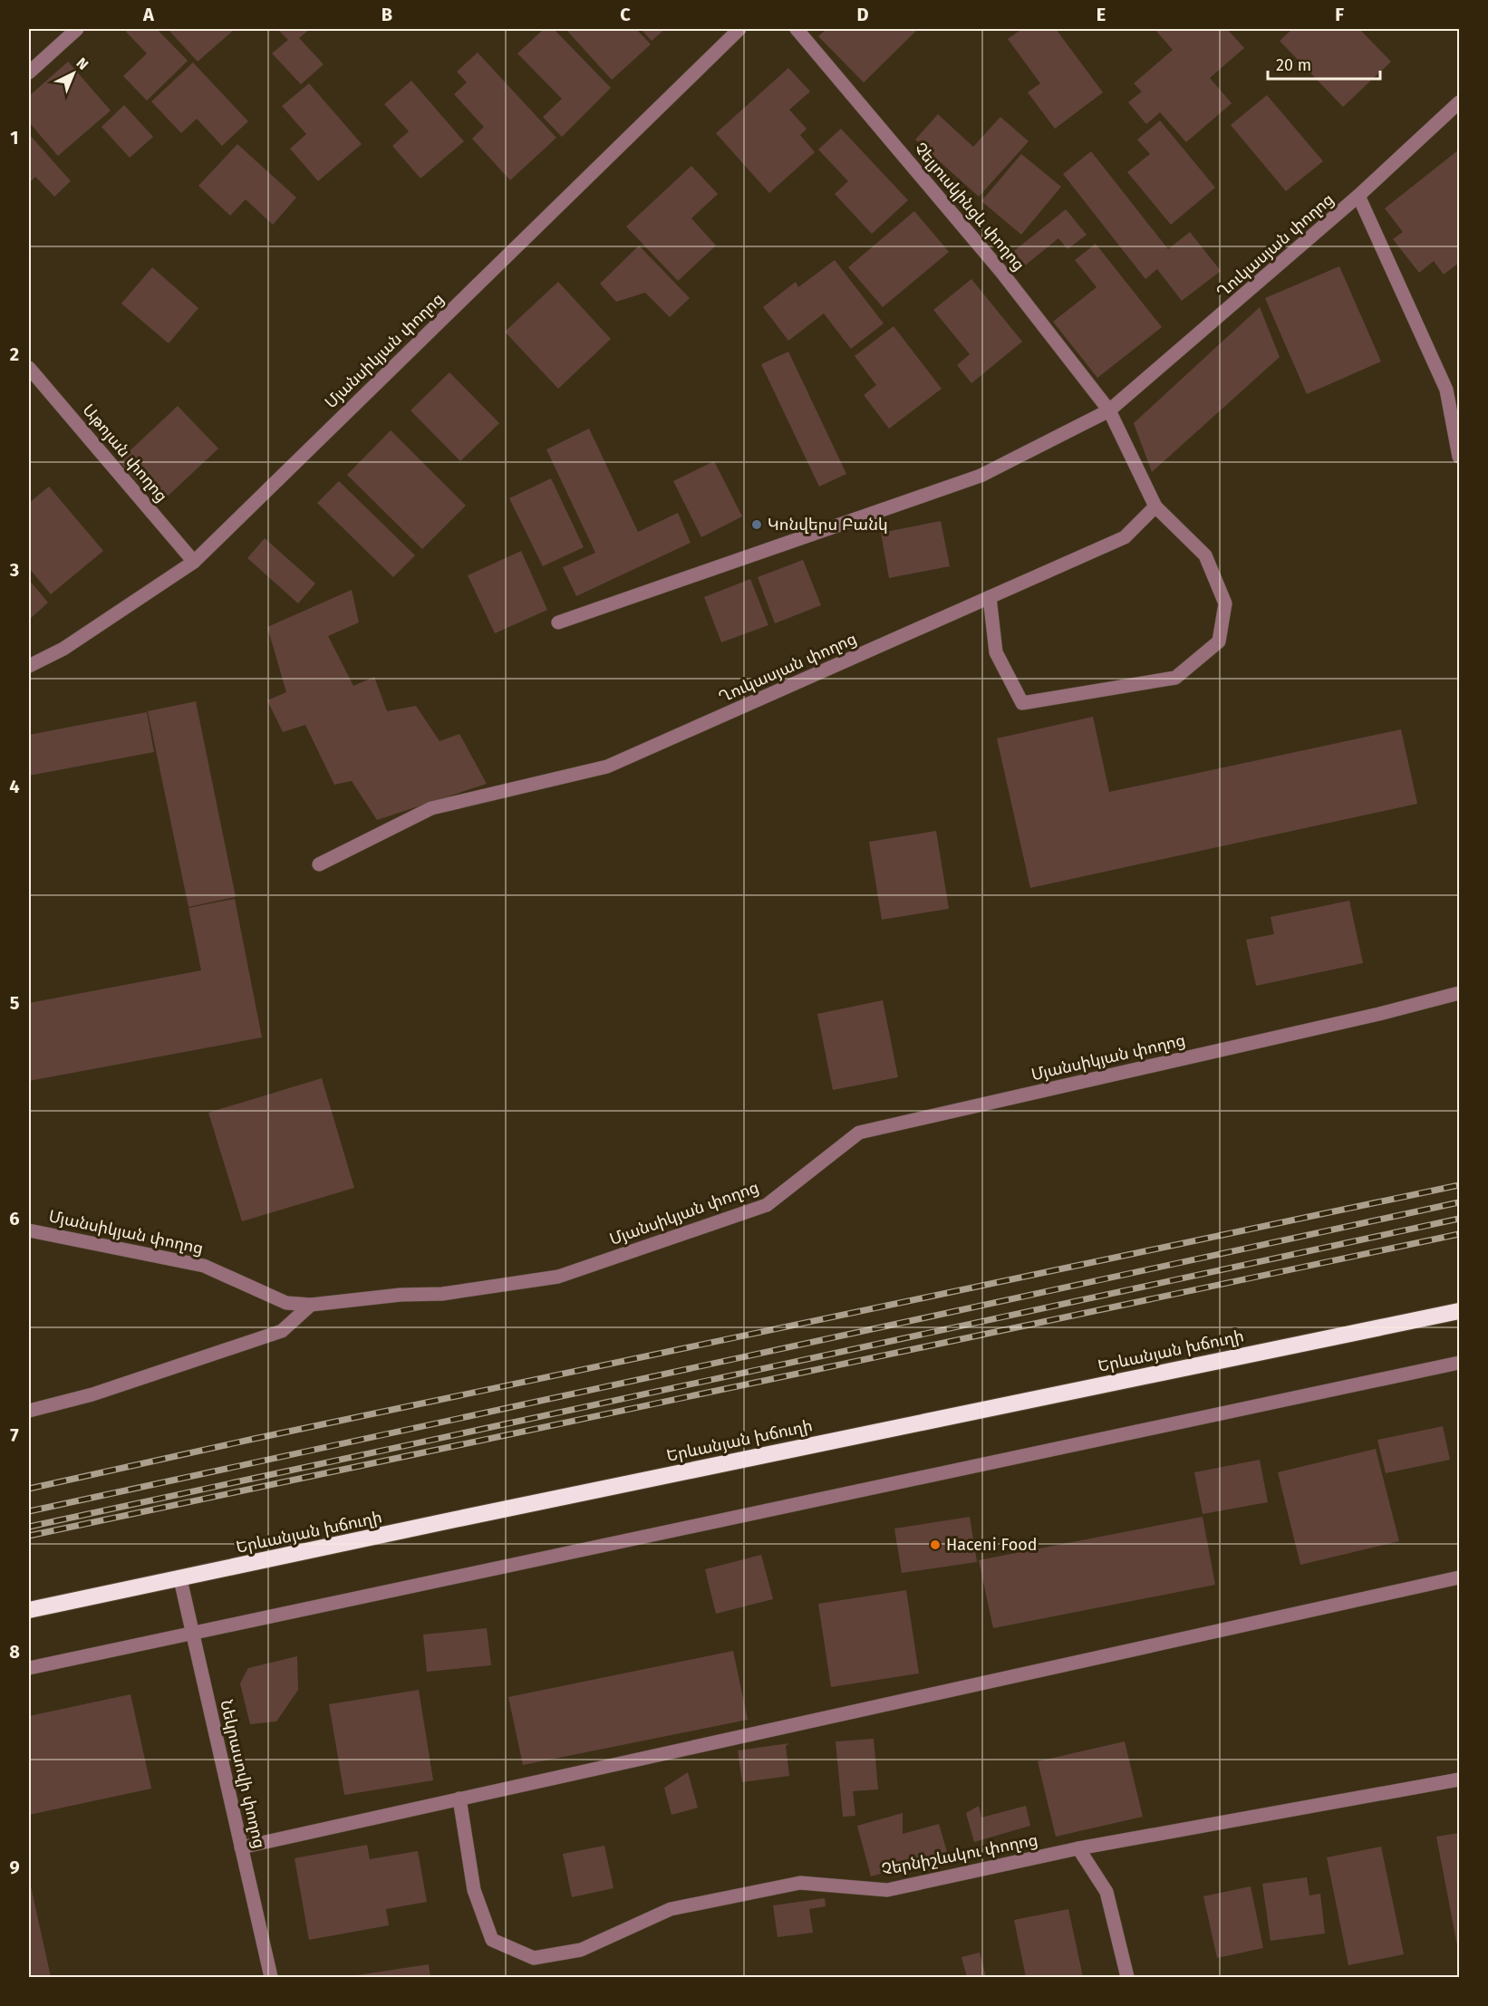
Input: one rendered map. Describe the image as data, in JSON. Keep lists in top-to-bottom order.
{
  "streets": {
    "highway": ["Երևանյան խճուղի"],
    "street": [
      "Չելյուսկինցև փողոց",
      "Ղուկասյան փողոց",
      "Մյանսիկյան փողոց",
      "Աթոյան փողոց",
      "Նեկրասովի փողոց",
      "Չերնիշևսկու փողոց"
    ]
  },
  "crossings": [
    ["Չելյուսկինցև փողոց", "Ղուկասյան փողոց"],
    ["Մյանսիկյան փողոց", "Աթոյան փողոց"],
    ["Երևանյան խճուղի", "Նեկրասովի փողոց"]
  ],
  "places": ["Կոնվերս Բանկ", "Haceni Food"],
  "scale_bar": "20 m",
  "north": "top right",
  "grid": {
    "columns": [
      "A",
      "B",
      "C",
      "D",
      "E",
      "F"
    ],
    "rows": [
      "1",
      "2",
      "3",
      "4",
      "5",
      "6",
      "7",
      "8",
      "9"
    ]
  }
}
